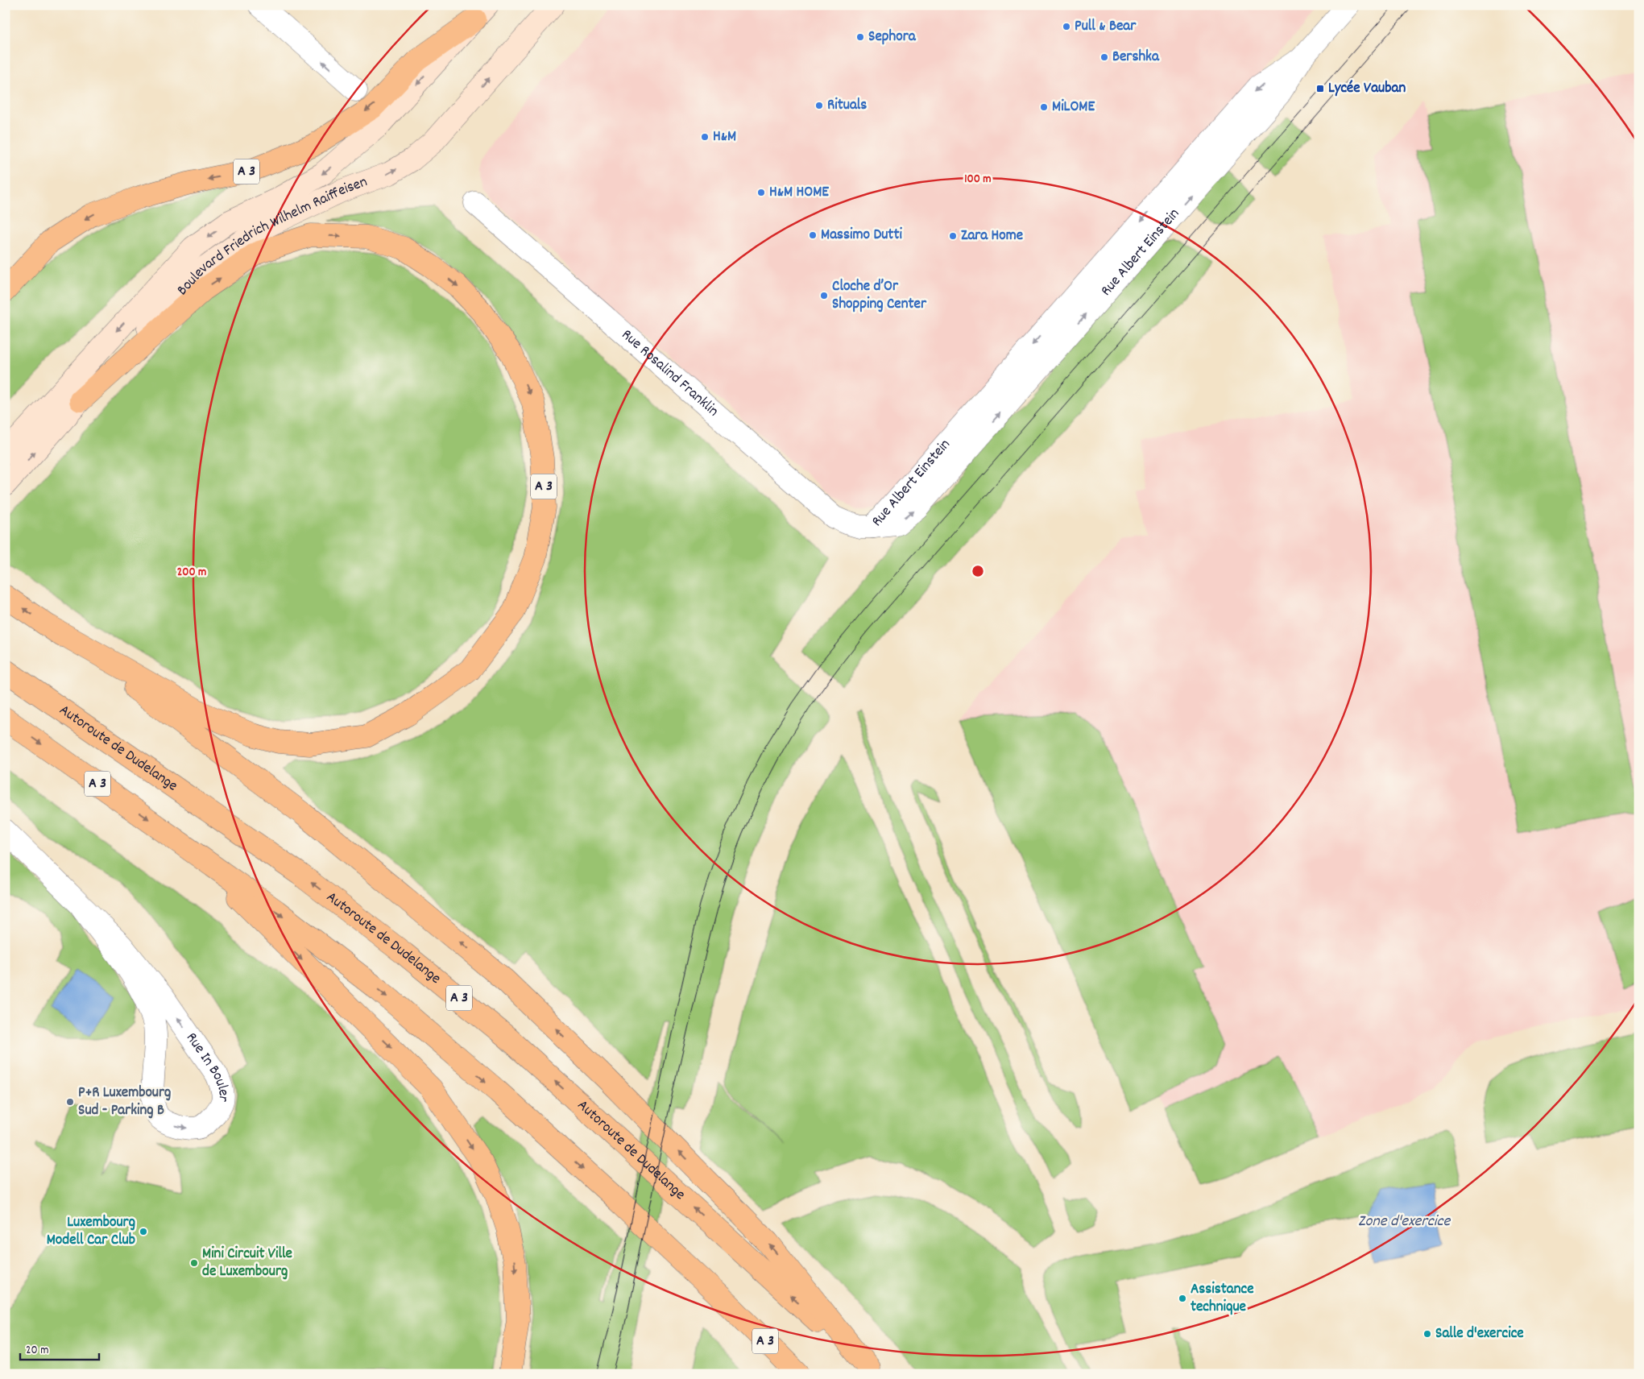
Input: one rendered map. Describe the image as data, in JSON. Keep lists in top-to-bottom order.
{
  "streets": {
    "highway": ["A 3", "Autoroute de Dudelange"],
    "main road": ["Boulevard Friedrich Wilhelm Raiffeisen"],
    "street": ["Rue Albert Einstein", "Rue Rosalind Franklin", "Rue In Bouler"]
  },
  "crossings": [
    ["A 3", "Boulevard Friedrich Wilhelm Raiffeisen"],
    ["A 3", "Autoroute de Dudelange"],
    ["Rue Albert Einstein", "Rue Rosalind Franklin"]
  ],
  "water": ["Zone d'exercice"],
  "places": {
    "other": [
      "Pull & Bear",
      "Sephora",
      "Bershka",
      "Rituals",
      "MiLOME",
      "H&M",
      "H&M HOME",
      "Massimo Dutti",
      "Zara Home",
      "Cloche d’Or Shopping Center",
      "P+R Luxembourg Sud - Parking B",
      "Luxembourg Modell Car Club",
      "Mini Circuit Ville de Luxembourg",
      "Assistance technique",
      "Salle d'exercice"
    ],
    "transit": ["Lycée Vauban"]
  },
  "scale_bar": "20 m",
  "rings": ["100 m", "200 m"]
}
